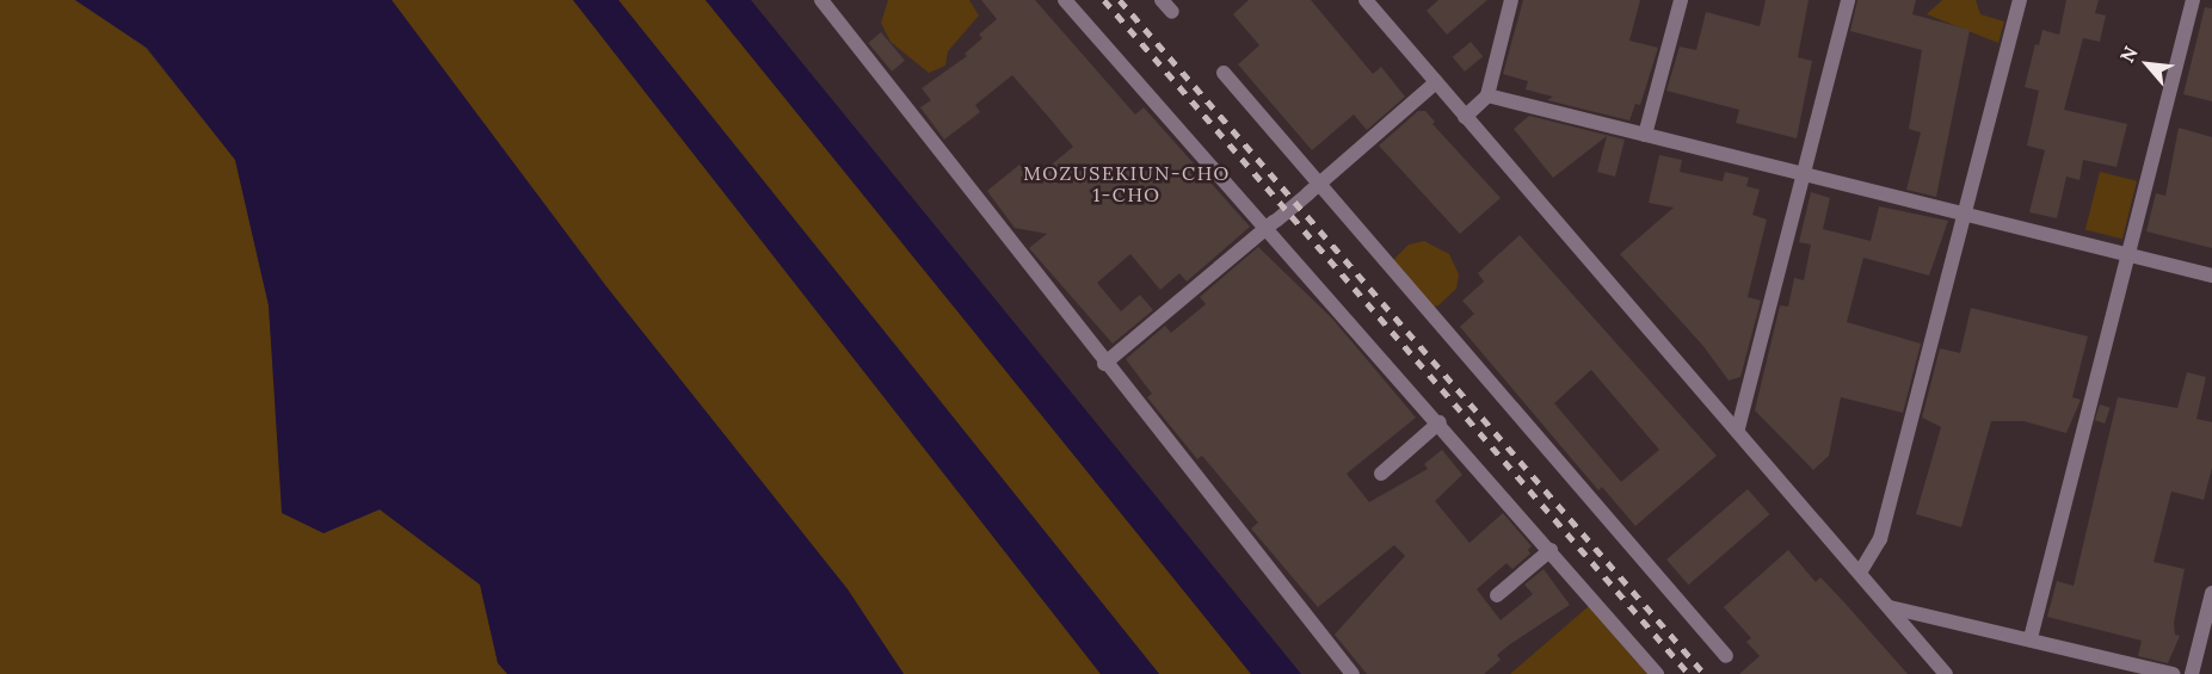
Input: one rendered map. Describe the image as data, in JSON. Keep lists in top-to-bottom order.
{
  "districts": ["MOZUSEKIUN-CHO 1-CHO"],
  "north": "top left"
}
